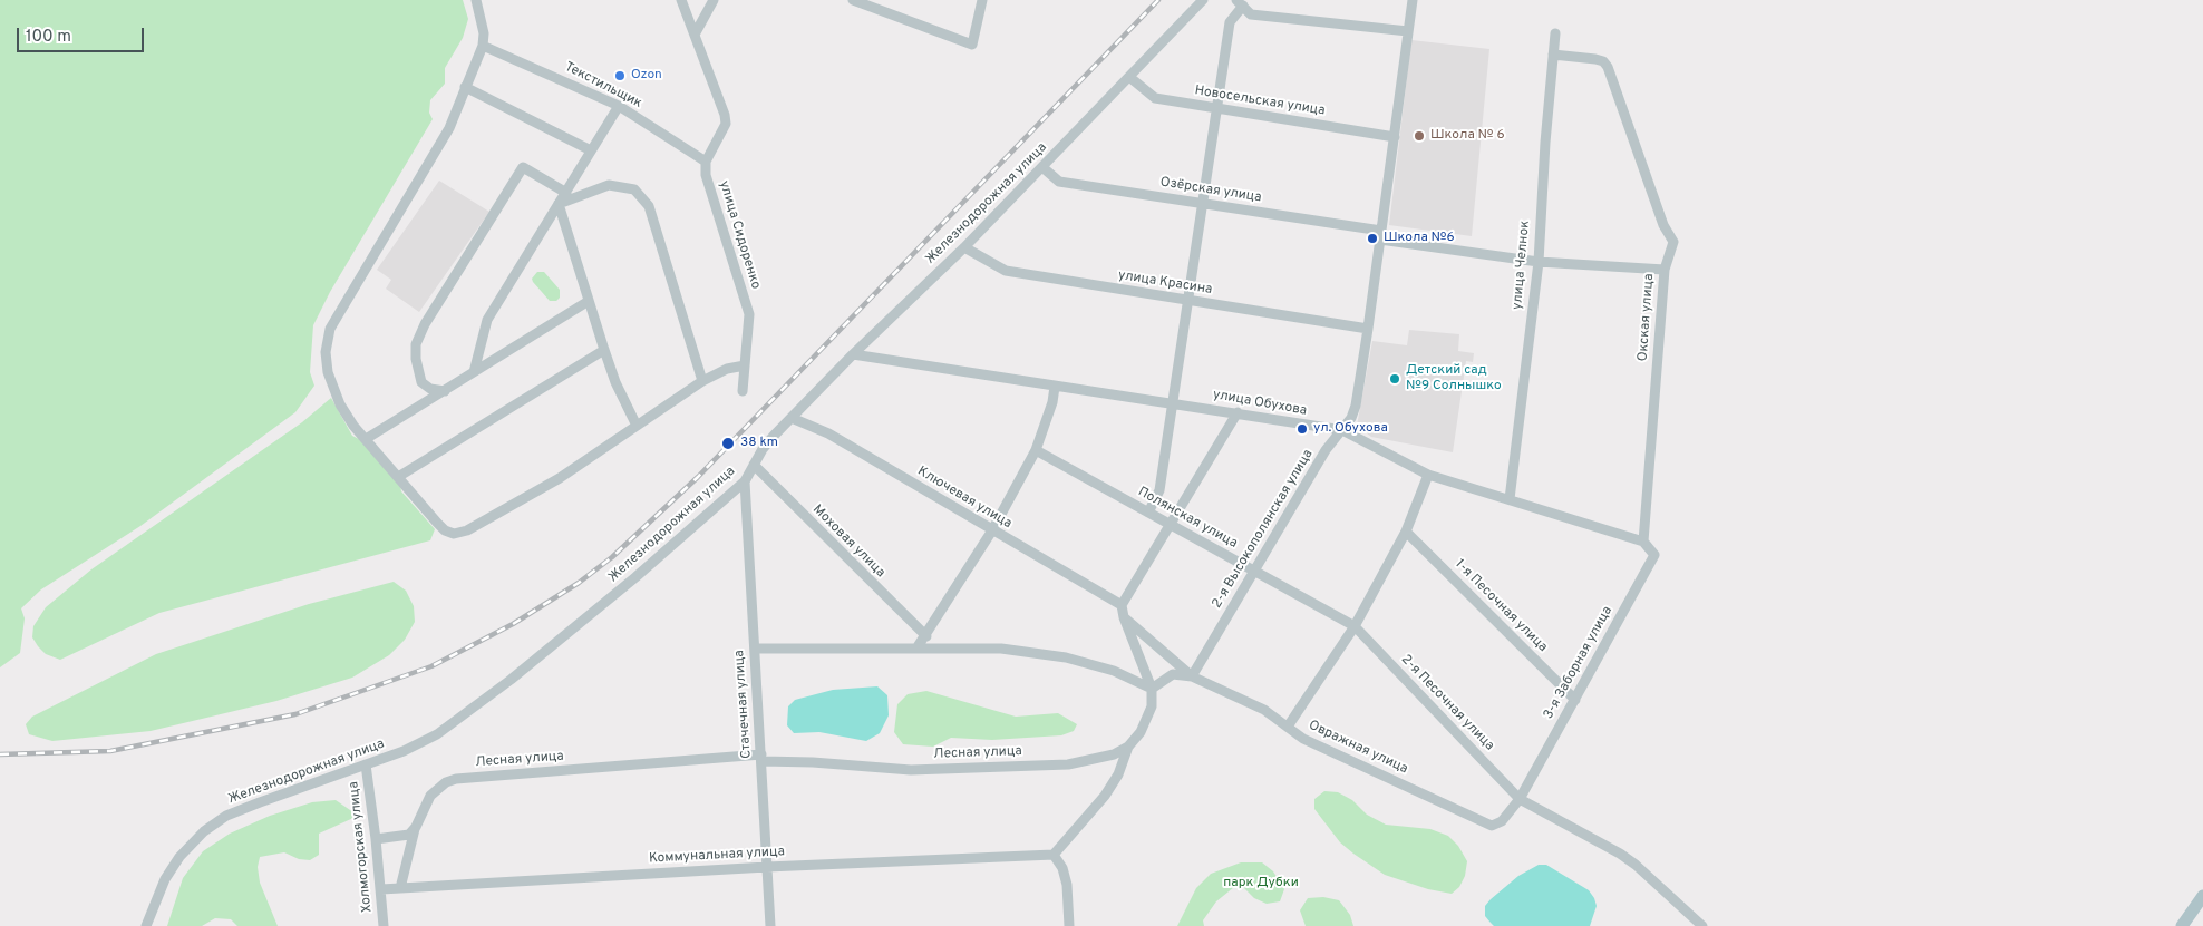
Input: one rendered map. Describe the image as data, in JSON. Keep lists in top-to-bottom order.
{
  "streets": {
    "street": [
      "Текстильщик",
      "Новосельская улица",
      "Озёрская улица",
      "Железнодорожная улица",
      "улица Сидоренко",
      "улица Челнок",
      "улица Красина",
      "Окская улица",
      "улица Обухова",
      "Ключевая улица",
      "Полянская улица",
      "2-я Высокополянская улица",
      "Моховая улица",
      "1-я Песочная улица",
      "3-я Заборная улица",
      "2-я Песочная улица",
      "Стачечная улица",
      "Овражная улица",
      "Лесная улица",
      "Холмогорская улица",
      "Коммунальная улица"
    ]
  },
  "crossings": [
    ["Текстильщик", "улица Сидоренко"],
    ["Новосельская улица", "Железнодорожная улица"],
    ["Новосельская улица", "2-я Высокополянская улица"],
    ["Озёрская улица", "Железнодорожная улица"],
    ["Озёрская улица", "улица Челнок"],
    ["Озёрская улица", "Окская улица"],
    ["Озёрская улица", "2-я Высокополянская улица"],
    ["Железнодорожная улица", "улица Красина"],
    ["Железнодорожная улица", "улица Обухова"],
    ["Железнодорожная улица", "Ключевая улица"],
    ["Железнодорожная улица", "Моховая улица"],
    ["Железнодорожная улица", "Стачечная улица"],
    ["Железнодорожная улица", "Холмогорская улица"],
    ["улица Челнок", "Окская улица"],
    ["улица Челнок", "улица Обухова"],
    ["улица Красина", "2-я Высокополянская улица"],
    ["Окская улица", "улица Обухова"],
    ["Окская улица", "3-я Заборная улица"],
    ["улица Обухова", "2-я Высокополянская улица"],
    ["улица Обухова", "3-я Заборная улица"],
    ["Полянская улица", "2-я Высокополянская улица"],
    ["Полянская улица", "2-я Песочная улица"],
    ["2-я Высокополянская улица", "Овражная улица"],
    ["1-я Песочная улица", "3-я Заборная улица"],
    ["3-я Заборная улица", "2-я Песочная улица"],
    ["3-я Заборная улица", "Овражная улица"],
    ["2-я Песочная улица", "Овражная улица"],
    ["Стачечная улица", "Лесная улица"],
    ["Стачечная улица", "Коммунальная улица"],
    ["Лесная улица", "Коммунальная улица"],
    ["Холмогорская улица", "Коммунальная улица"]
  ],
  "parks": ["парк Дубки"],
  "places": [
    "Ozon",
    "Школа № 6",
    "Школа №6",
    "Детский сад №9 Солнышко",
    "ул. Обухова",
    "38 km"
  ],
  "scale_bar": "100 m"
}
